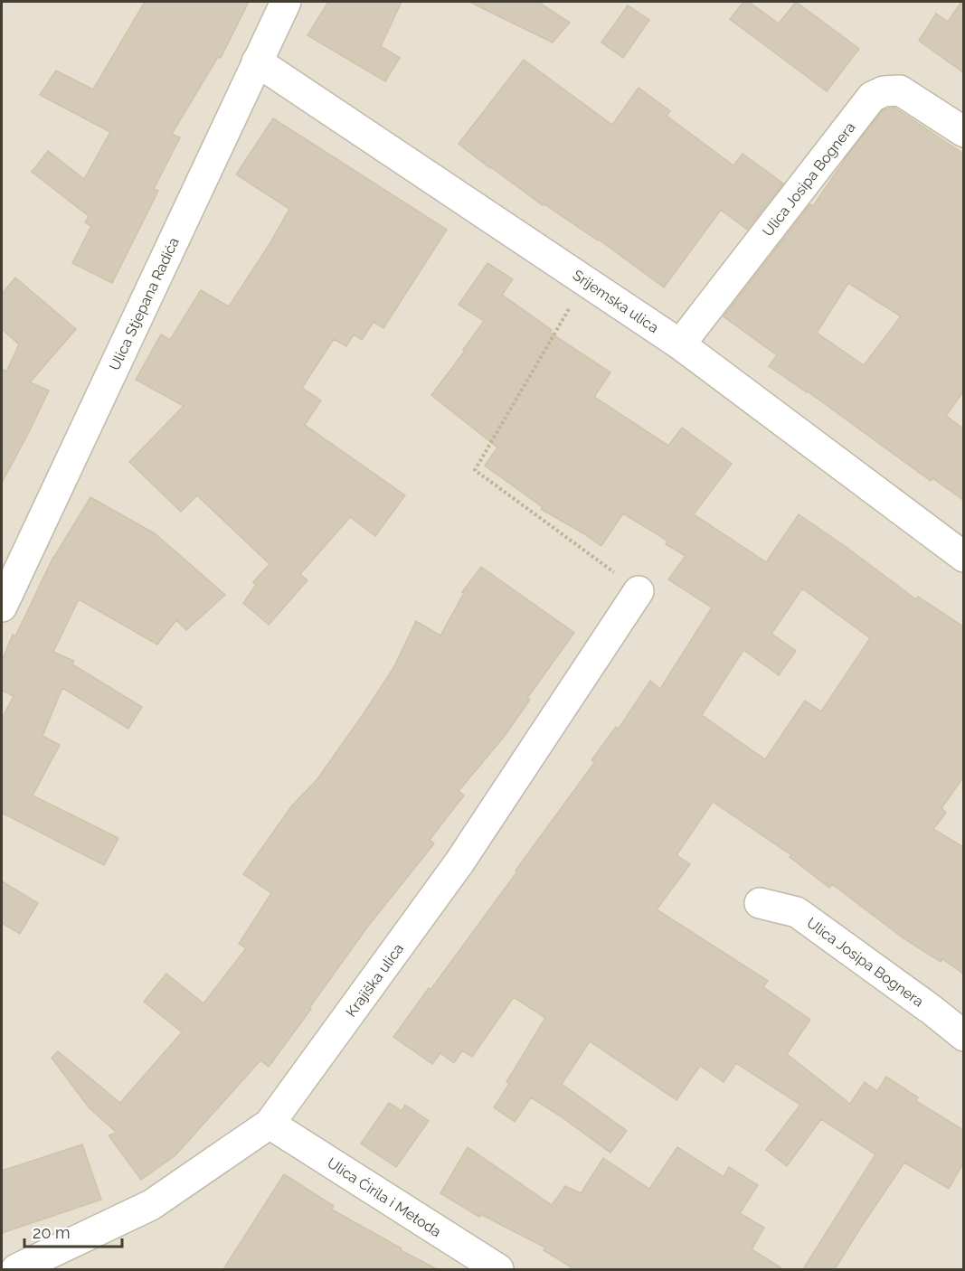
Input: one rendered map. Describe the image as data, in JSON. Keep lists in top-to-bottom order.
{
  "streets": {
    "street": [
      "Ulica Josipa Bognera",
      "Srijemska ulica",
      "Ulica Stjepana Radića",
      "Krajiška ulica",
      "Ulica Ćirila i Metoda"
    ]
  },
  "crossings": [
    ["Ulica Josipa Bognera", "Srijemska ulica"],
    ["Srijemska ulica", "Ulica Stjepana Radića"],
    ["Krajiška ulica", "Ulica Ćirila i Metoda"]
  ],
  "scale_bar": "20 m"
}
